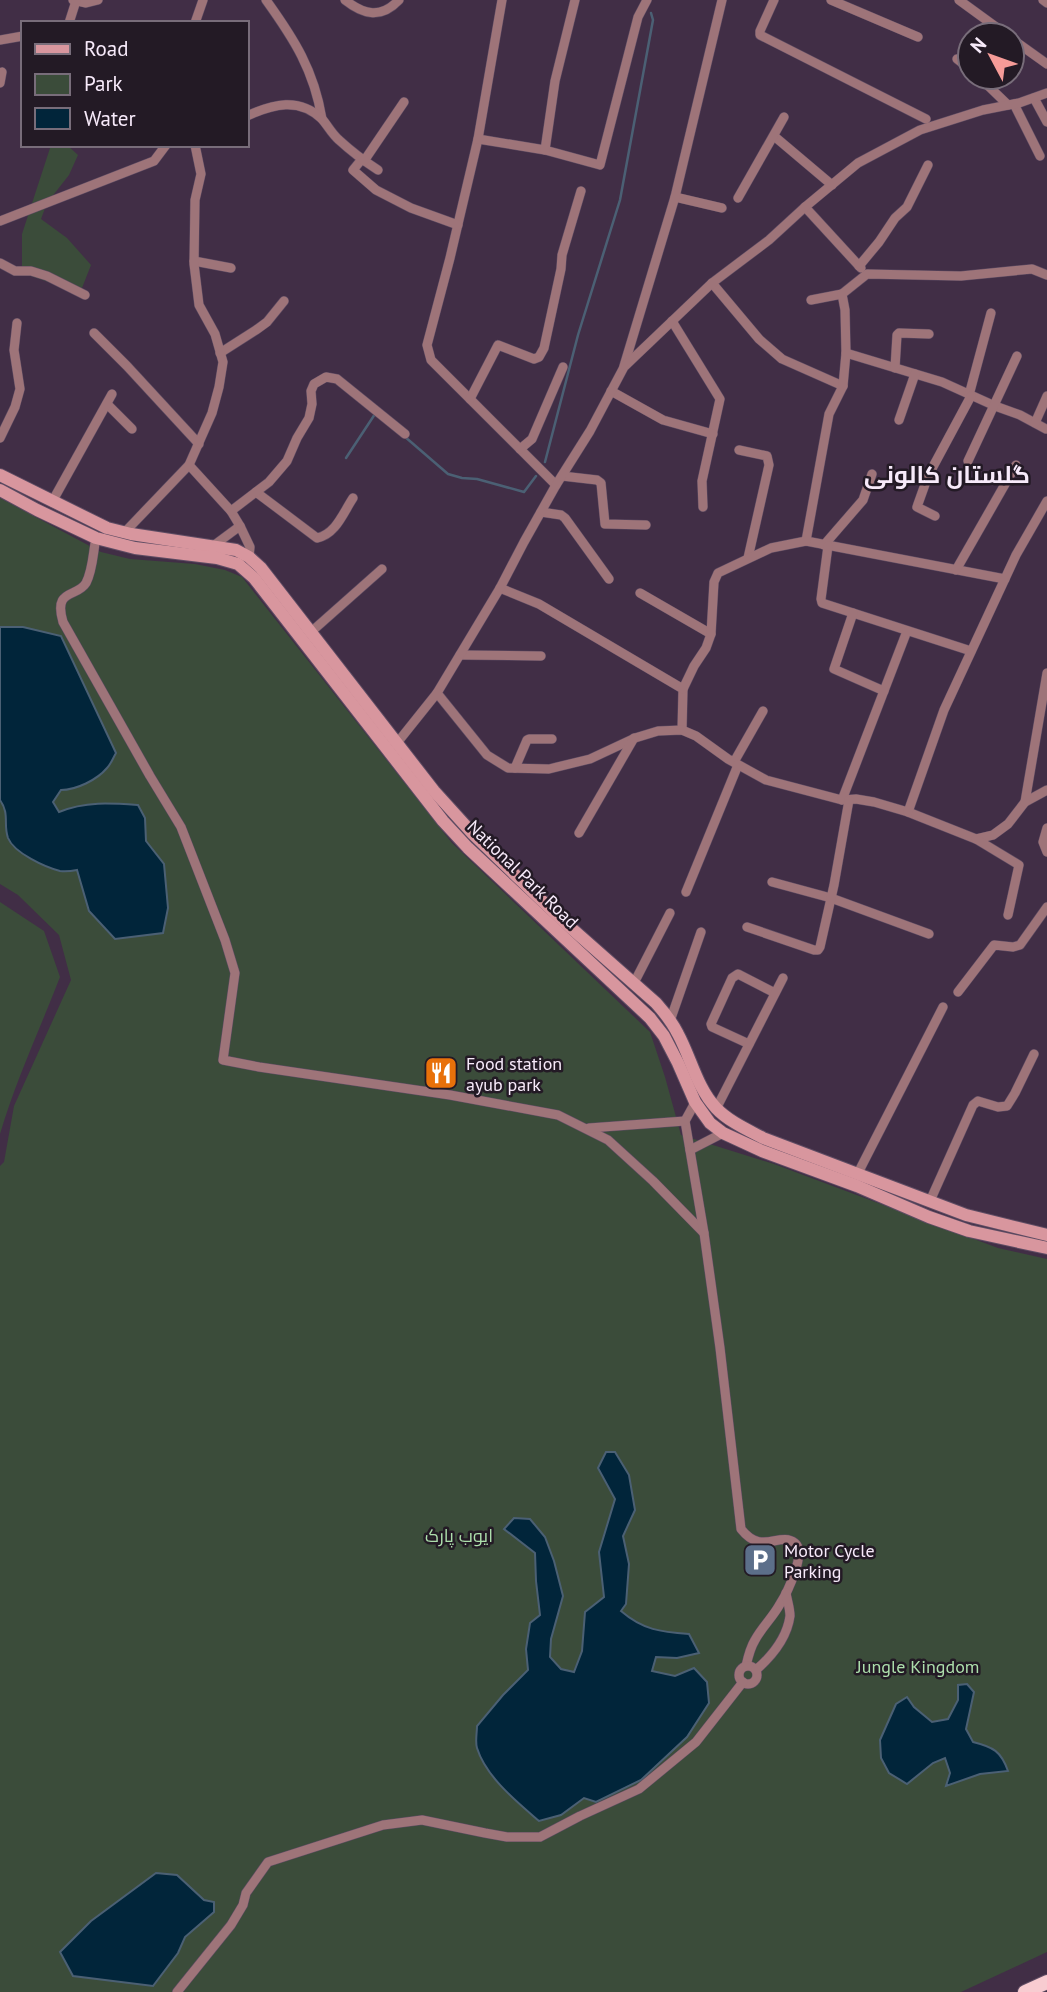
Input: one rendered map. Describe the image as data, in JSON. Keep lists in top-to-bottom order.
{
  "streets": {
    "main road": ["National Park Road"]
  },
  "districts": ["گلستان کالونی"],
  "parks": ["ایوب پارک", "Jungle Kingdom"],
  "places": {
    "restaurant": ["Food station ayub park"],
    "parking": ["Motor Cycle Parking"]
  },
  "legend": ["Road", "Park", "Water"],
  "north": "top left"
}
